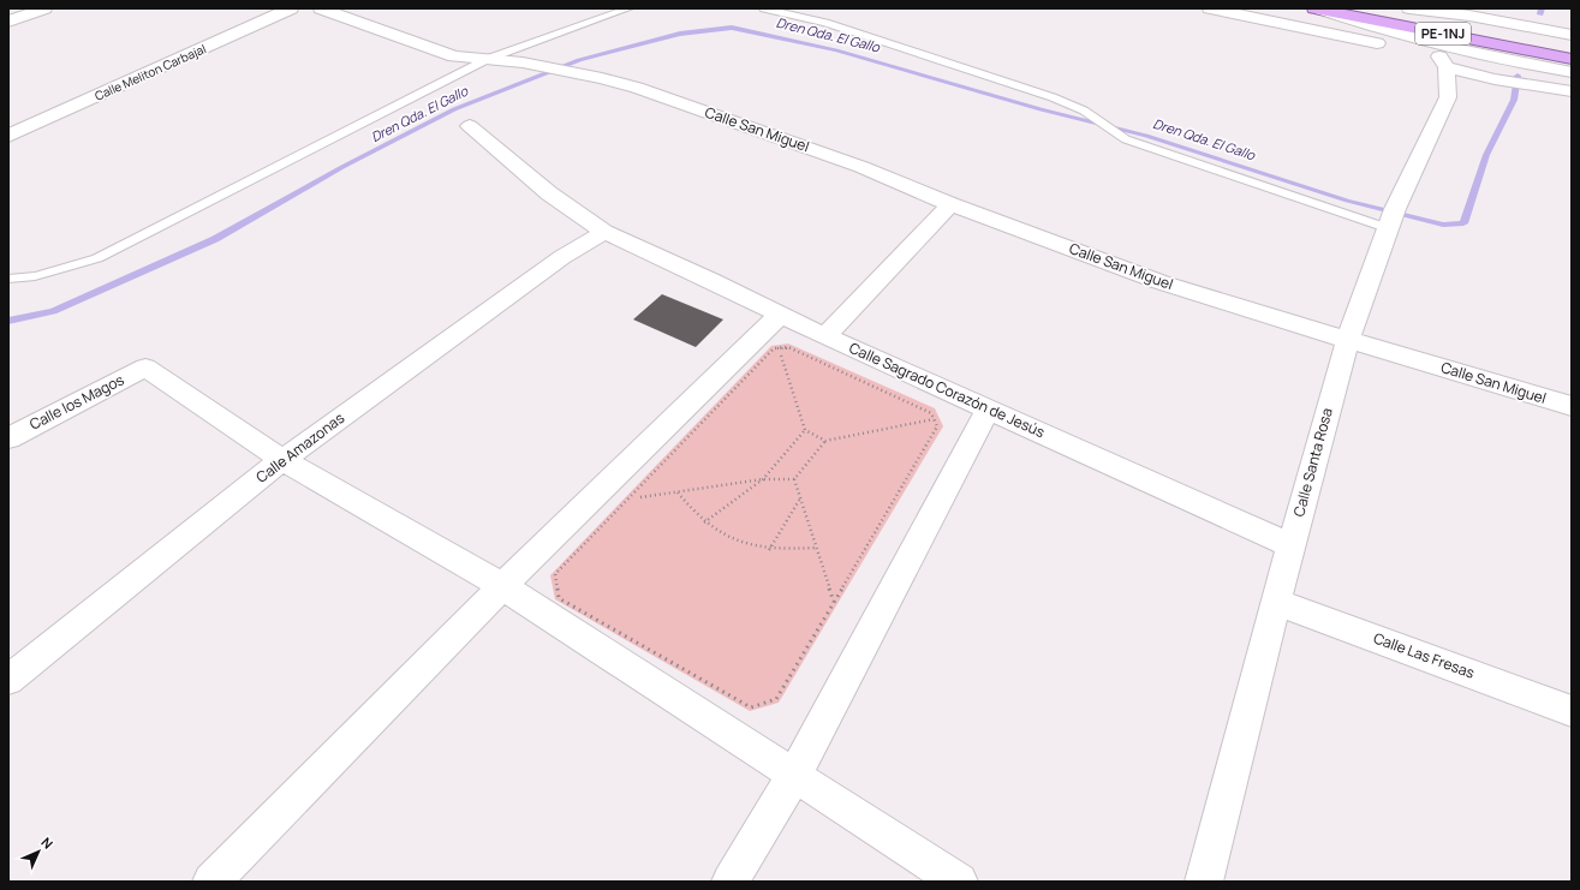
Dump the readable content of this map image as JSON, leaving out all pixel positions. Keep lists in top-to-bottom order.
{
  "streets": {
    "highway": ["PE-1NJ"],
    "street": [
      "Calle Meliton Carbajal",
      "Calle San Miguel",
      "Calle Sagrado Corazón de Jesús",
      "Calle los Magos",
      "Calle Amazonas",
      "Calle Santa Rosa",
      "Calle Las Fresas"
    ]
  },
  "crossings": [
    ["Calle San Miguel", "Calle Santa Rosa"],
    ["Calle Sagrado Corazón de Jesús", "Calle Amazonas"],
    ["Calle Sagrado Corazón de Jesús", "Calle Santa Rosa"],
    ["Calle los Magos", "Calle Amazonas"],
    ["Calle Santa Rosa", "Calle Las Fresas"]
  ],
  "water": ["Dren Qda. El Gallo"],
  "north": "top right"
}
